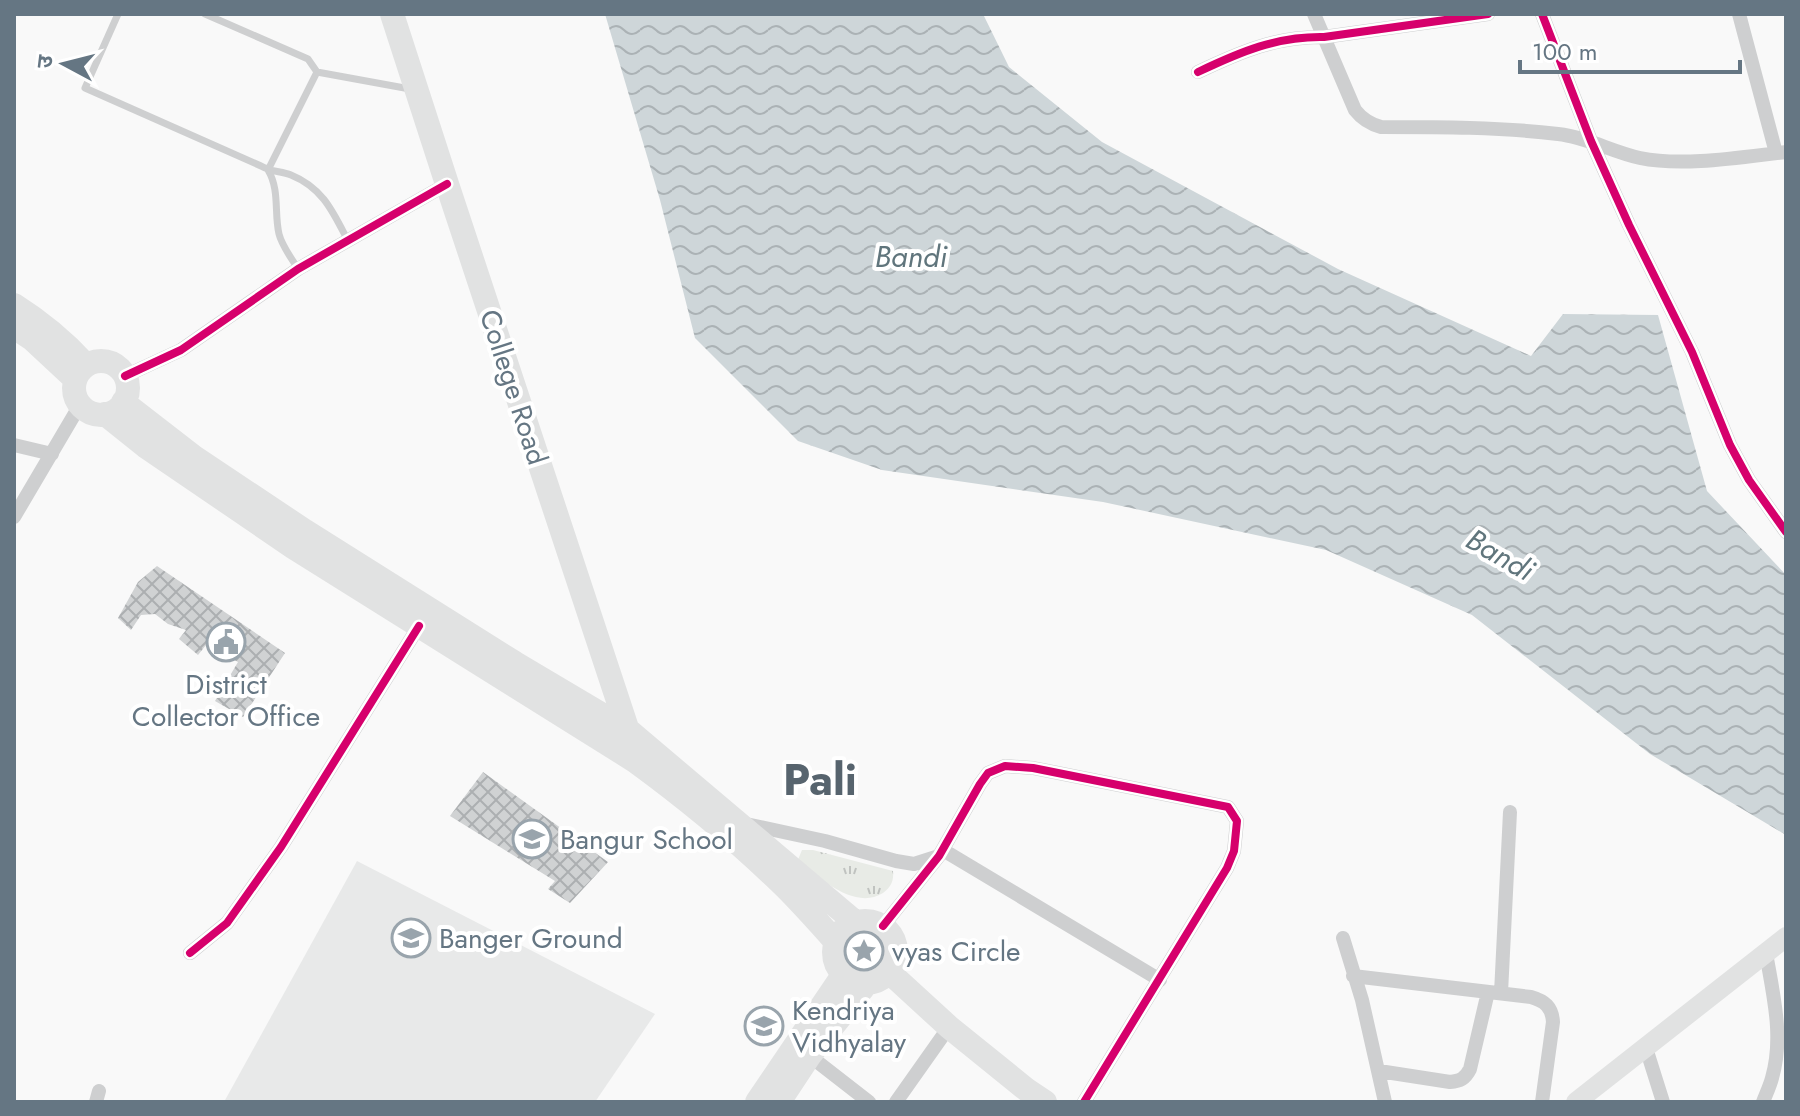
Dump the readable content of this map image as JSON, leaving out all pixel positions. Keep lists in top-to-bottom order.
{
  "streets": {
    "main road": ["College Road"]
  },
  "districts": ["Pali"],
  "water": ["Bandi"],
  "places": {
    "public building": ["District Collector Office"],
    "school or university": ["Bangur School", "Banger Ground", "Kendriya Vidhyalay"],
    "place": ["vyas Circle"]
  },
  "scale_bar": "100 m",
  "north": "left"
}
